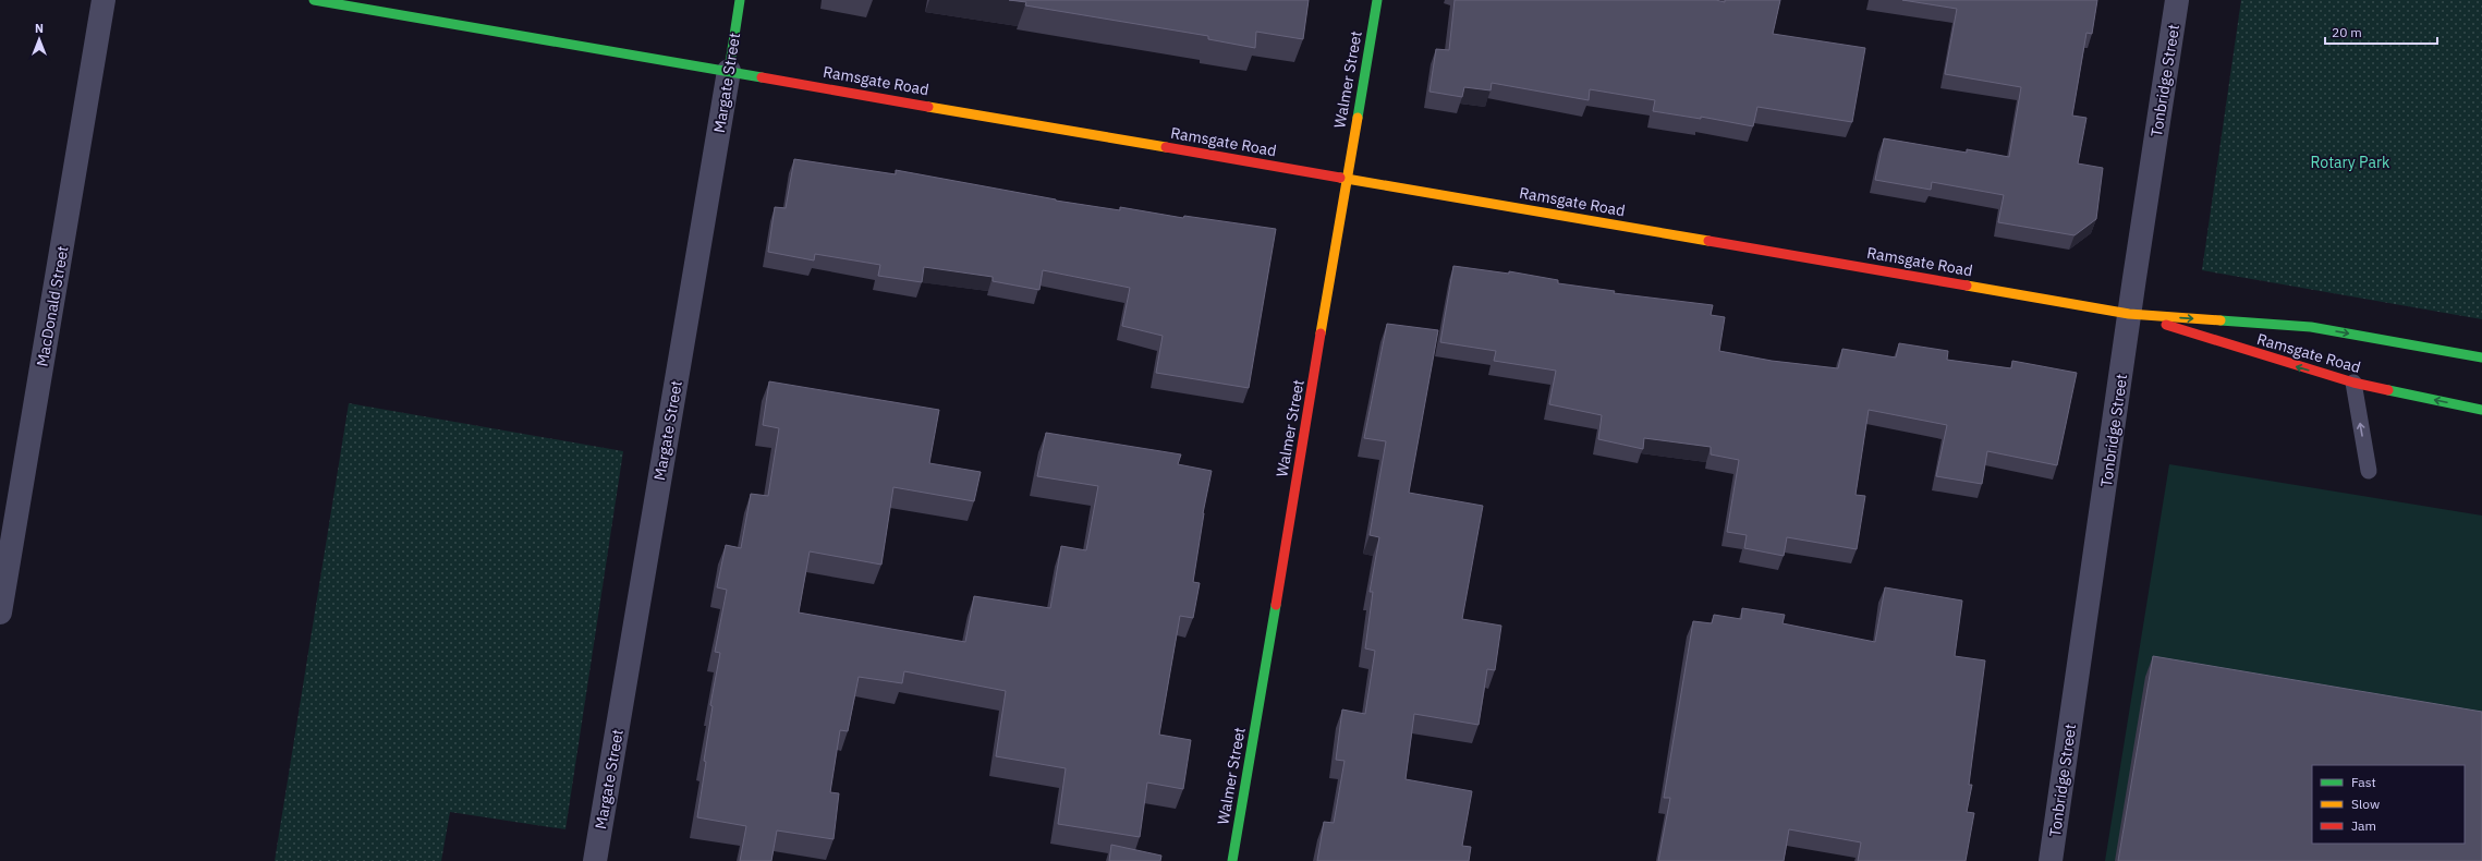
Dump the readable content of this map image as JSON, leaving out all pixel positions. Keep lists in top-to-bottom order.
{
  "streets": {
    "main road": ["Walmer Street", "Ramsgate Road", "Margate Street"],
    "street": ["Tonbridge Street", "MacDonald Street"]
  },
  "crossings": [
    ["Walmer Street", "Ramsgate Road"],
    ["Ramsgate Road", "Tonbridge Street"],
    ["Ramsgate Road", "Margate Street"]
  ],
  "parks": ["Rotary Park"],
  "legend": ["Fast", "Slow", "Jam"],
  "scale_bar": "20 m",
  "north": "top"
}
